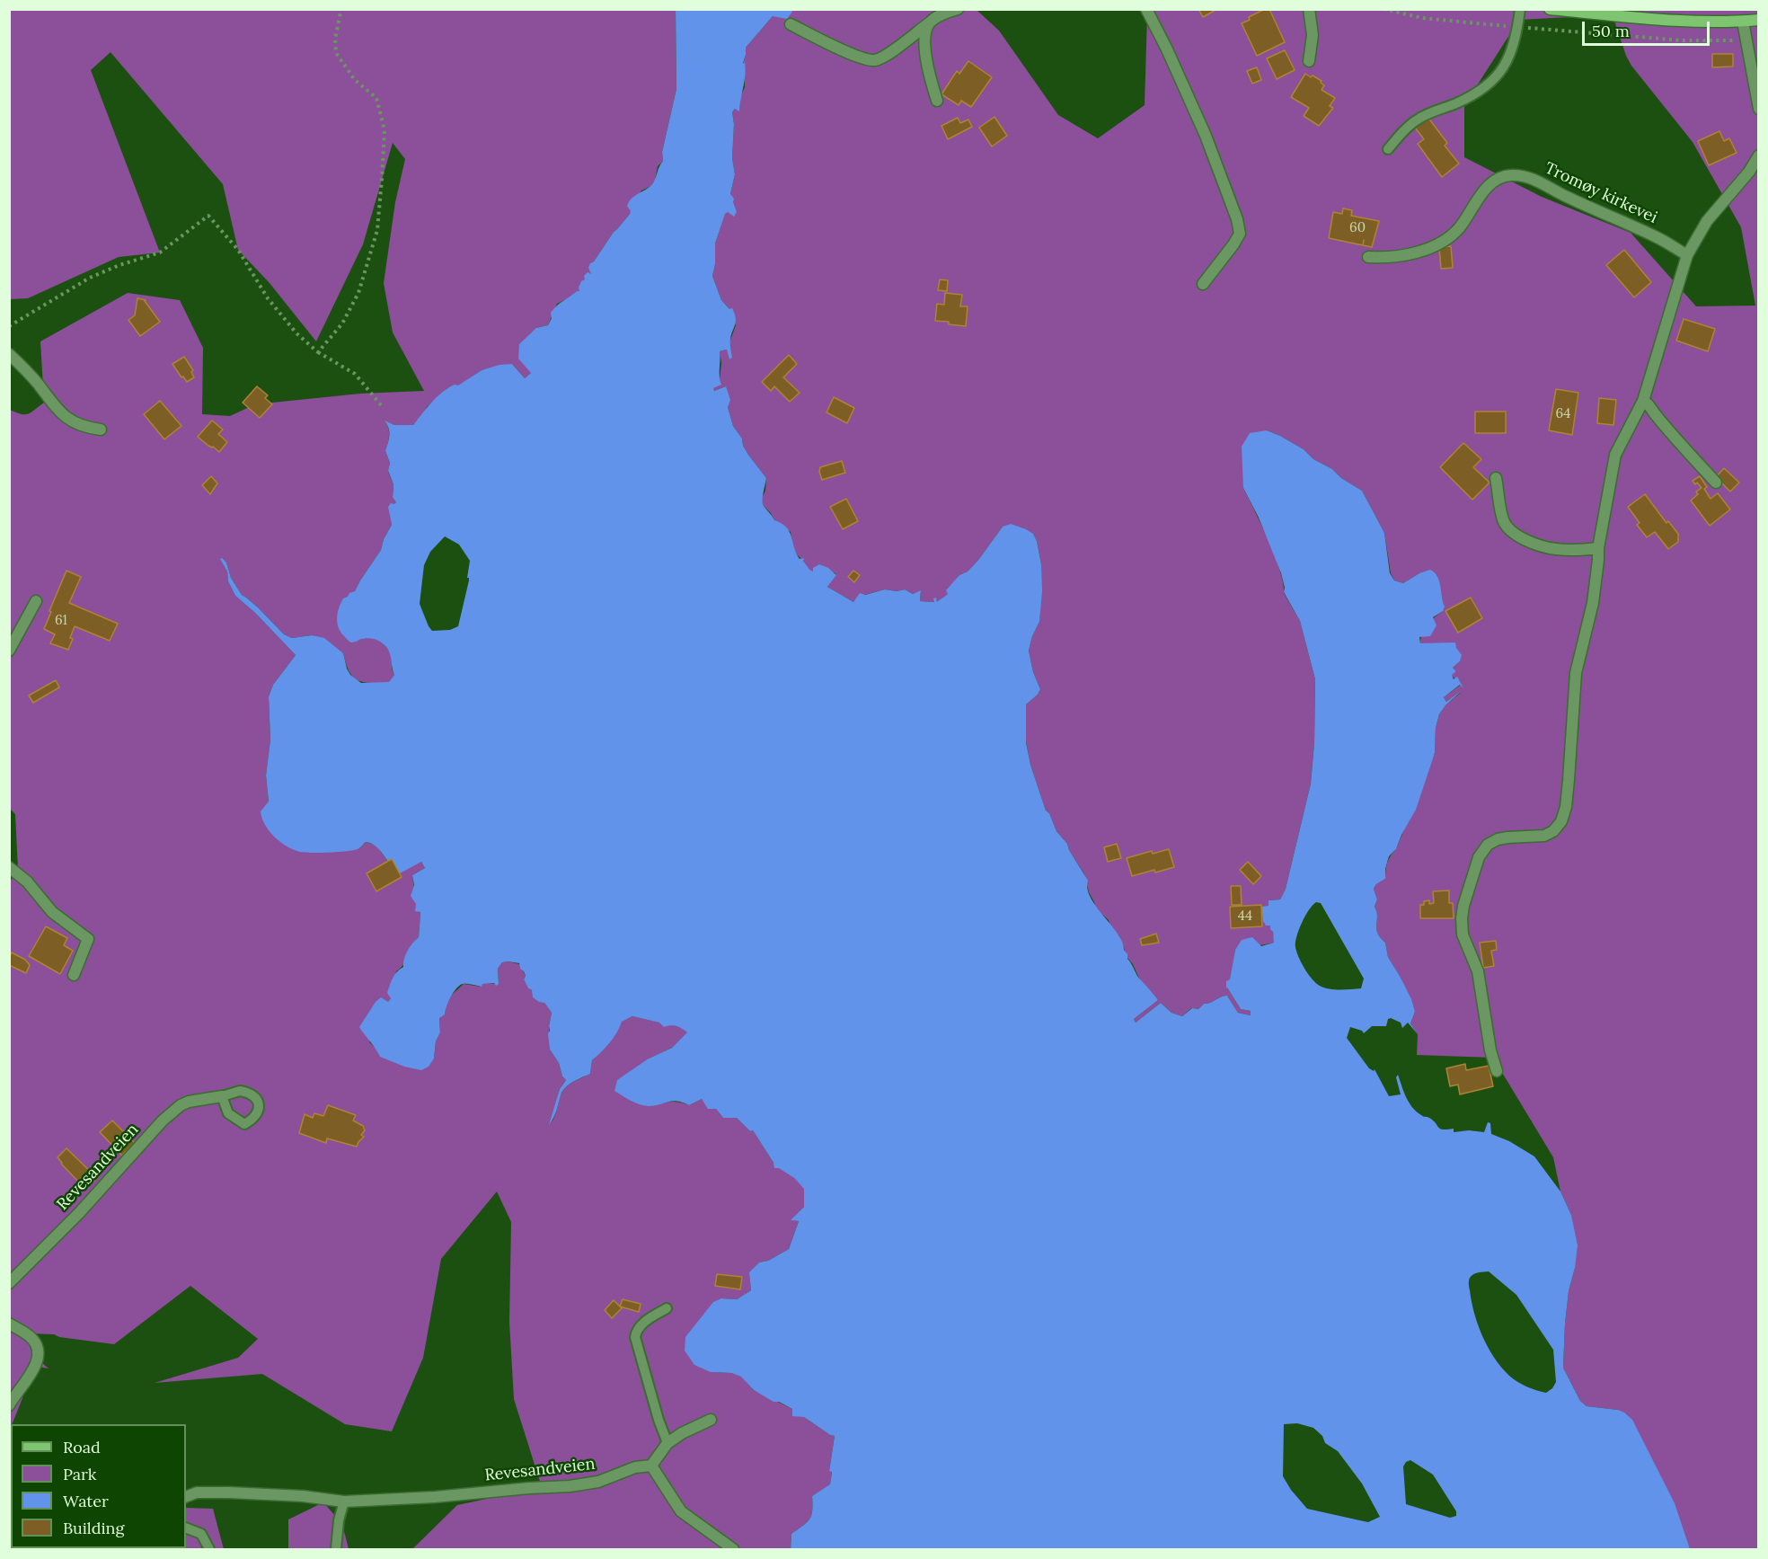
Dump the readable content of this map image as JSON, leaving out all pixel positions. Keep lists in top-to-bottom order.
{
  "streets": {
    "street": ["Tromøy kirkevei", "Revesandveien"]
  },
  "house_numbers": [
    "60",
    "64",
    "61",
    "44"
  ],
  "legend": [
    "Road",
    "Park",
    "Water",
    "Building"
  ],
  "scale_bar": "50 m"
}
